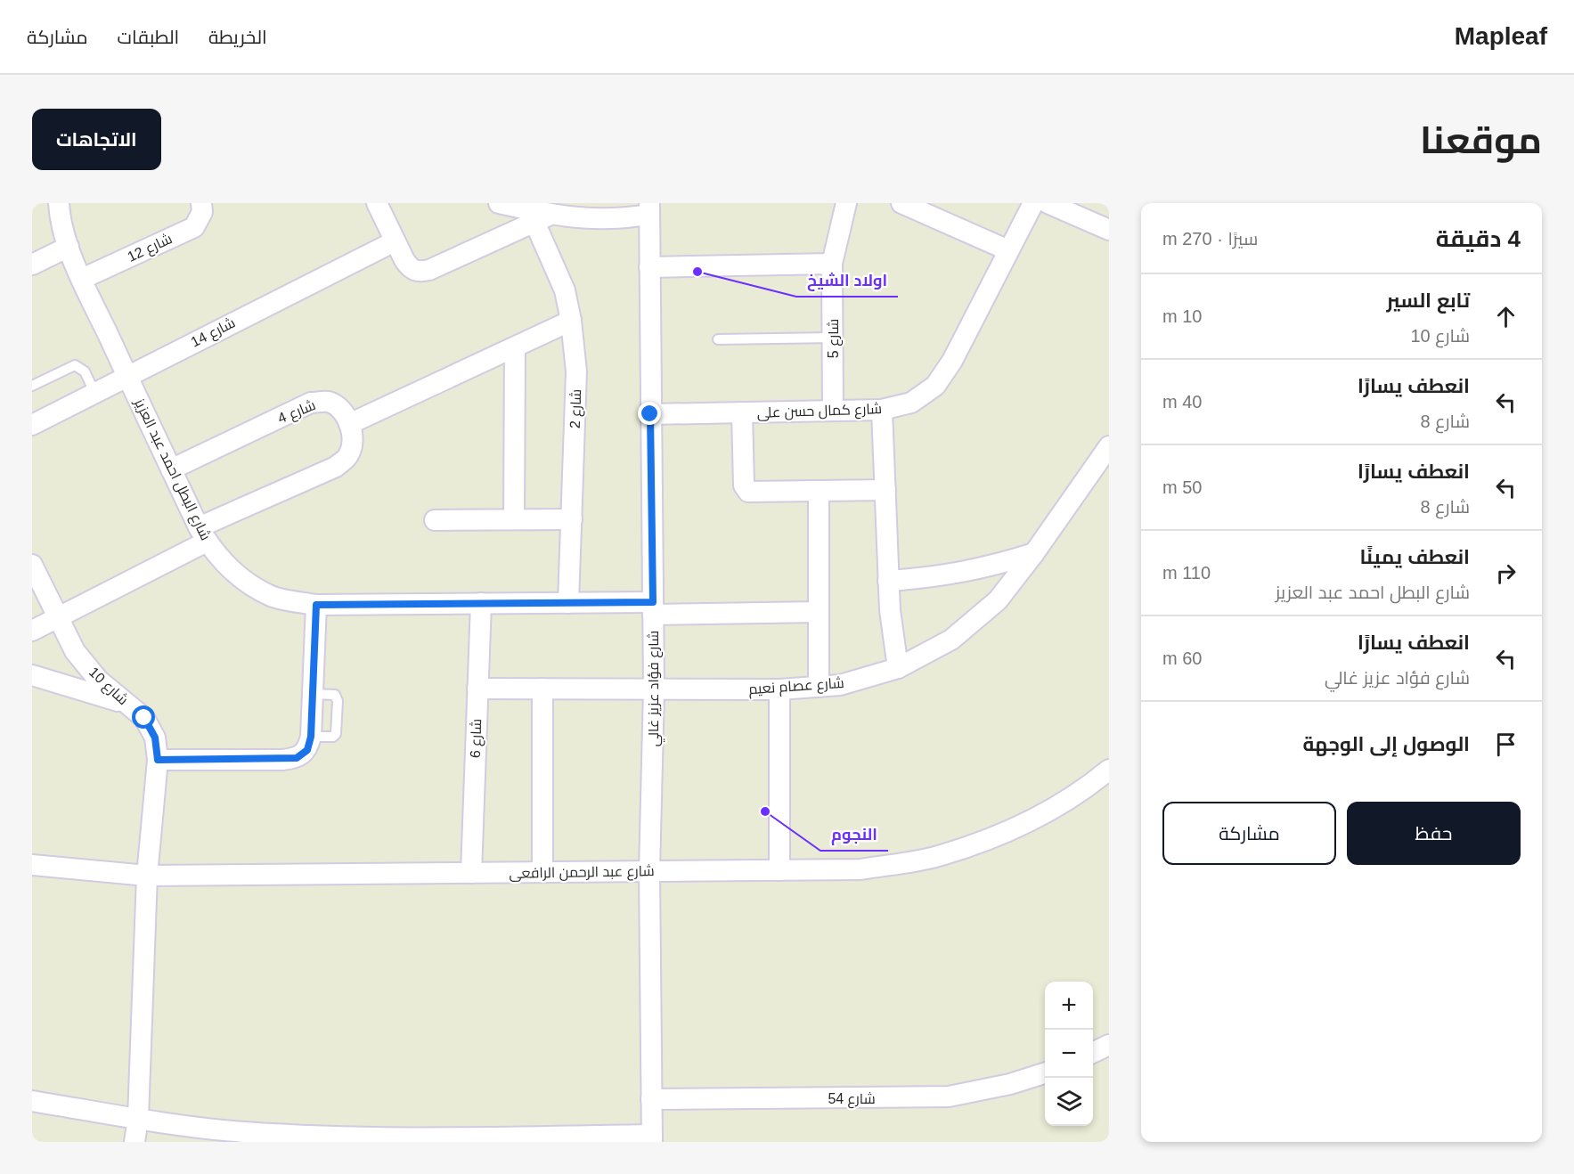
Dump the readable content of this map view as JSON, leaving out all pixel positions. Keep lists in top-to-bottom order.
{
  "streets": {
    "street": [
      "شارع 12",
      "شارع 14",
      "شارع 5",
      "شارع 2",
      "شارع كمال حسن على",
      "شارع 4",
      "شارع البطل احمد عبد العزيز",
      "شارع 10",
      "شارع عصام نعيم",
      "شارع فؤاد عزيز غالي",
      "شارع 6",
      "شارع عبد الرحمن الرافعى",
      "شارع 54"
    ]
  },
  "crossings": [
    ["شارع 12", "شارع البطل احمد عبد العزيز"],
    ["شارع 14", "شارع البطل احمد عبد العزيز"],
    ["شارع 5", "شارع كمال حسن على"],
    ["شارع 2", "شارع البطل احمد عبد العزيز"],
    ["شارع كمال حسن على", "شارع فؤاد عزيز غالي"],
    ["شارع 4", "شارع البطل احمد عبد العزيز"],
    ["شارع البطل احمد عبد العزيز", "شارع فؤاد عزيز غالي"],
    ["شارع البطل احمد عبد العزيز", "شارع 6"],
    ["شارع 10", "شارع عبد الرحمن الرافعى"],
    ["شارع عصام نعيم", "شارع فؤاد عزيز غالي"],
    ["شارع عصام نعيم", "شارع 6"],
    ["شارع فؤاد عزيز غالي", "شارع عبد الرحمن الرافعى"],
    ["شارع فؤاد عزيز غالي", "شارع 54"],
    ["شارع 6", "شارع عبد الرحمن الرافعى"]
  ],
  "places": ["اولاد الشيخ", "النجوم"],
  "page": {
    "header": "Mapleaf",
    "nav": ["الخريطة", "الطبقات", "مشاركة"],
    "title": "موقعنا",
    "buttons": [
      "الاتجاهات",
      ["حفظ", "مشاركة"]
    ],
    "heading": ["4 دقيقة", "سيرًا · 270 m"],
    "list": [
      ["تابع السير", "شارع 10", "10 m"],
      ["انعطف يسارًا", "شارع 8", "40 m"],
      ["انعطف يسارًا", "شارع 8", "50 m"],
      ["انعطف يمينًا", "شارع البطل احمد عبد العزيز", "110 m"],
      ["انعطف يسارًا", "شارع فؤاد عزيز غالي", "60 m"],
      "الوصول إلى الوجهة"
    ],
    "map_buttons": ["+", "−"]
  }
}
